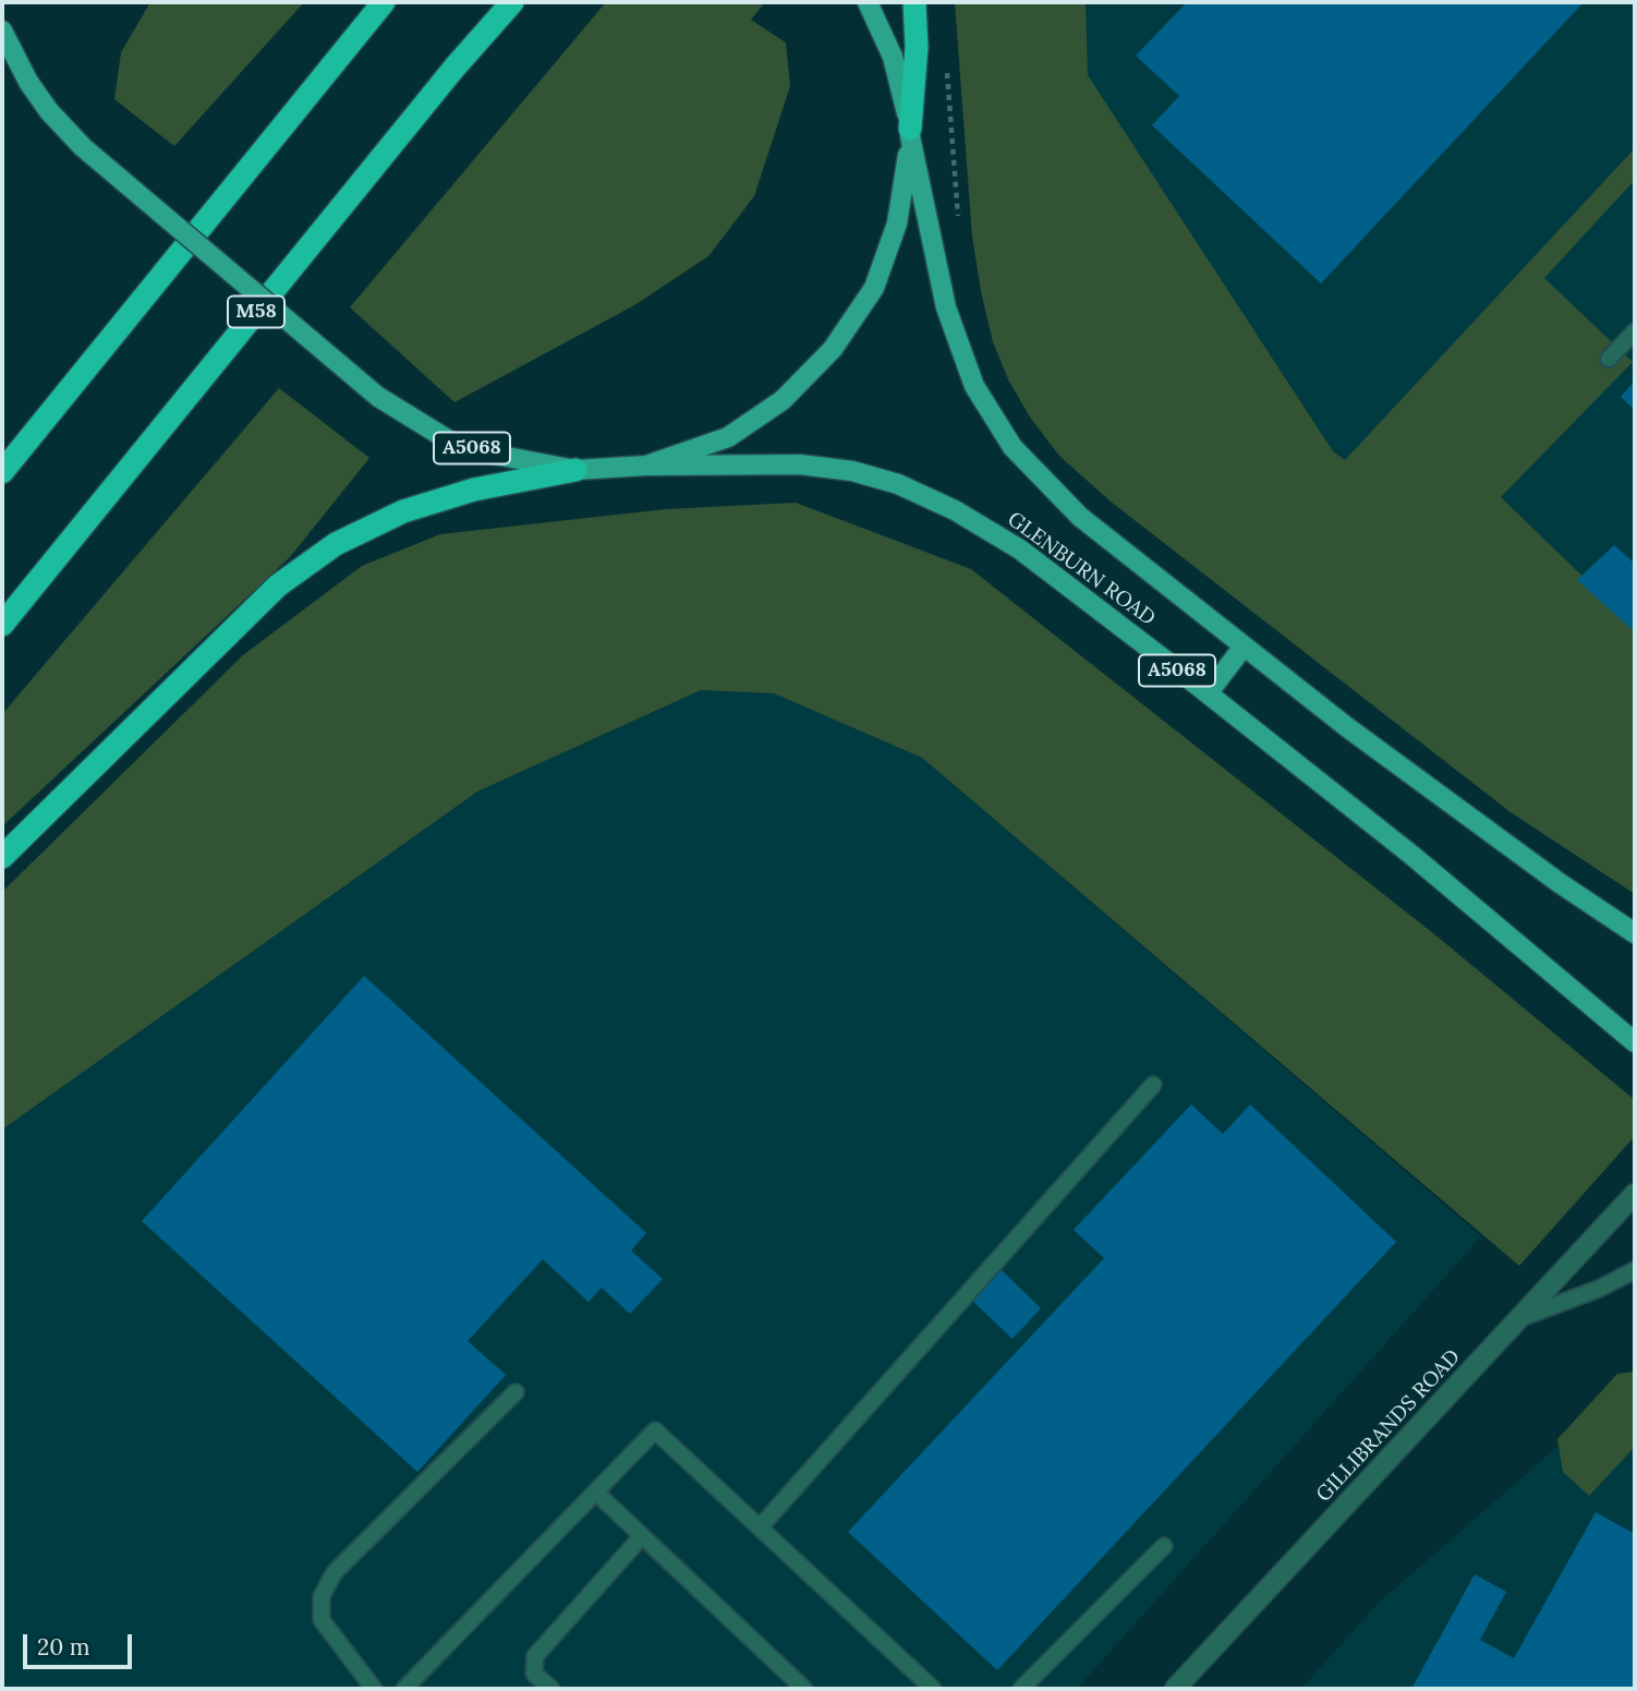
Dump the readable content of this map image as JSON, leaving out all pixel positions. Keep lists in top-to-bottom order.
{
  "streets": {
    "highway": ["M58"],
    "main road": ["A5068", "GLENBURN ROAD"],
    "street": ["GILLIBRANDS ROAD"]
  },
  "crossings": [
    ["A5068", "GLENBURN ROAD"]
  ],
  "scale_bar": "20 m"
}
